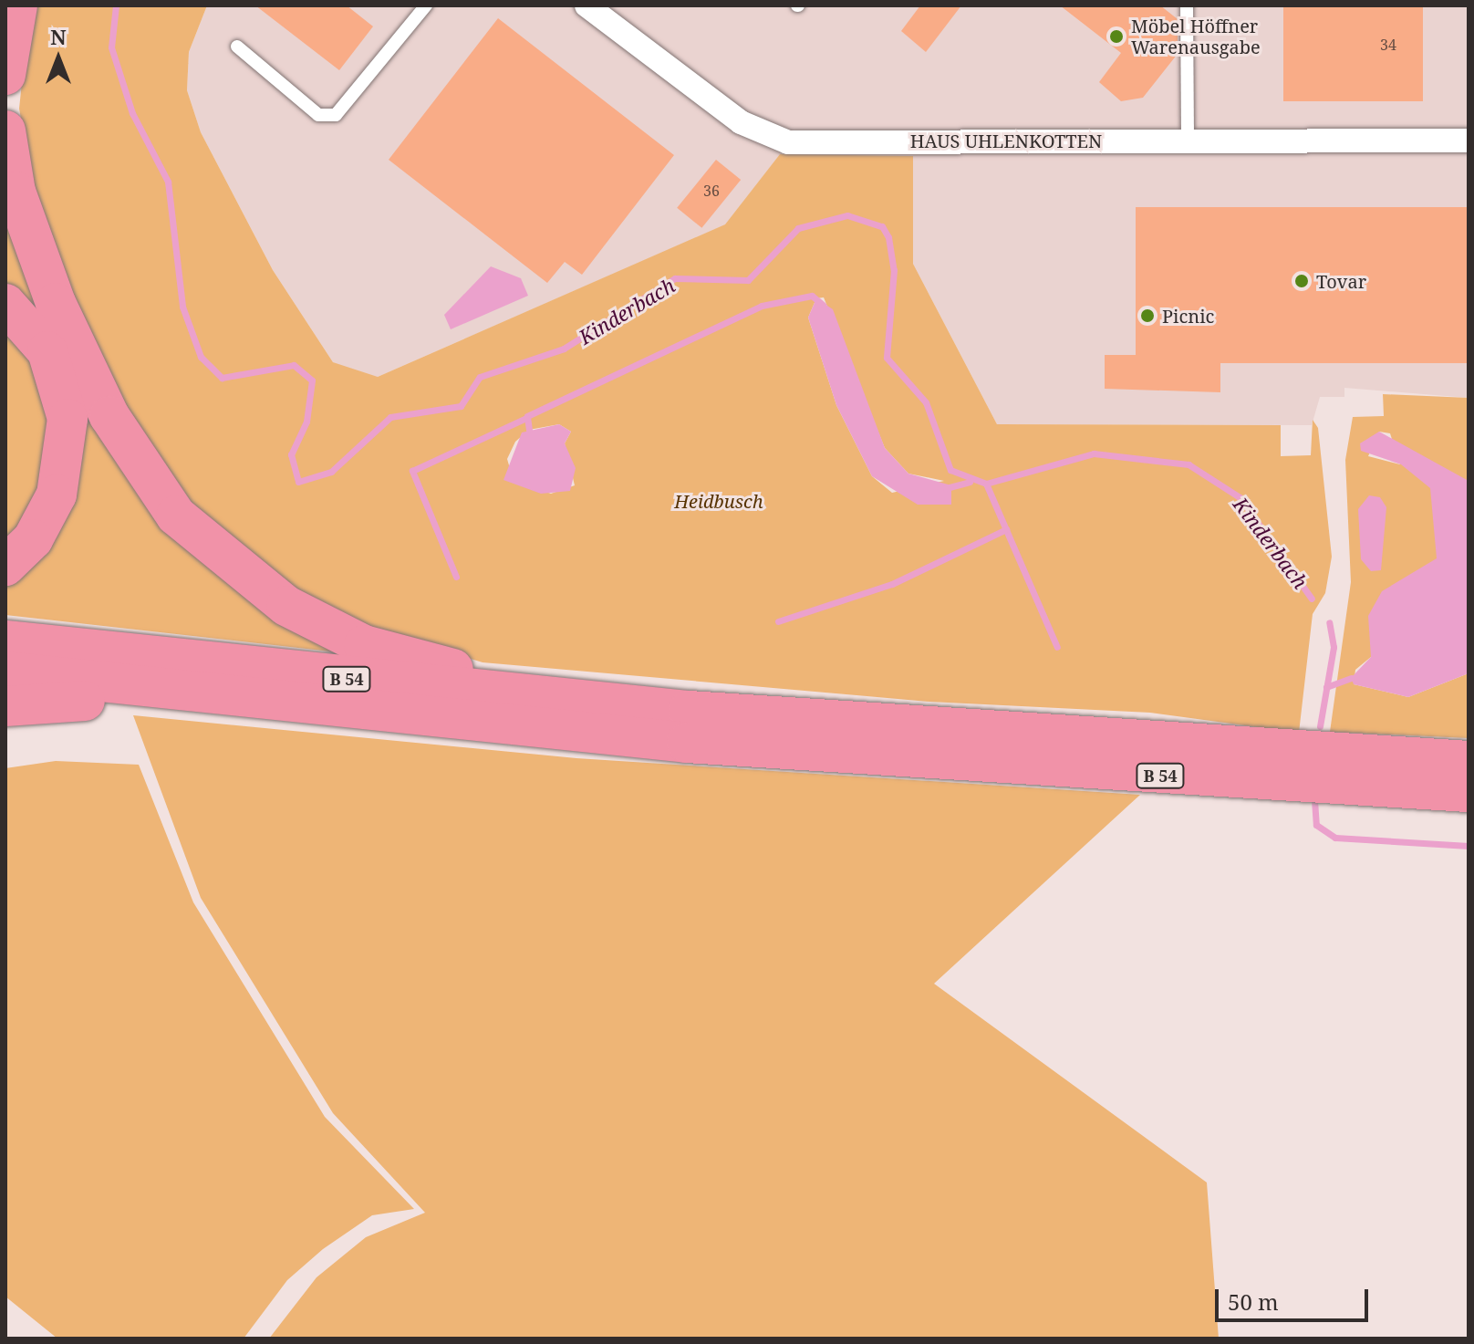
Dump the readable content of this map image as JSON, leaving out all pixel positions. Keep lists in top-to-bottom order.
{
  "streets": {
    "highway": ["B 54"],
    "street": ["HAUS UHLENKOTTEN"]
  },
  "water": ["Kinderbach"],
  "parks": ["Heidbusch"],
  "places": ["Möbel Höffner Warenausgabe", "Tovar", "Picnic"],
  "house_numbers": ["34", "36"],
  "scale_bar": "50 m",
  "north": "top"
}
